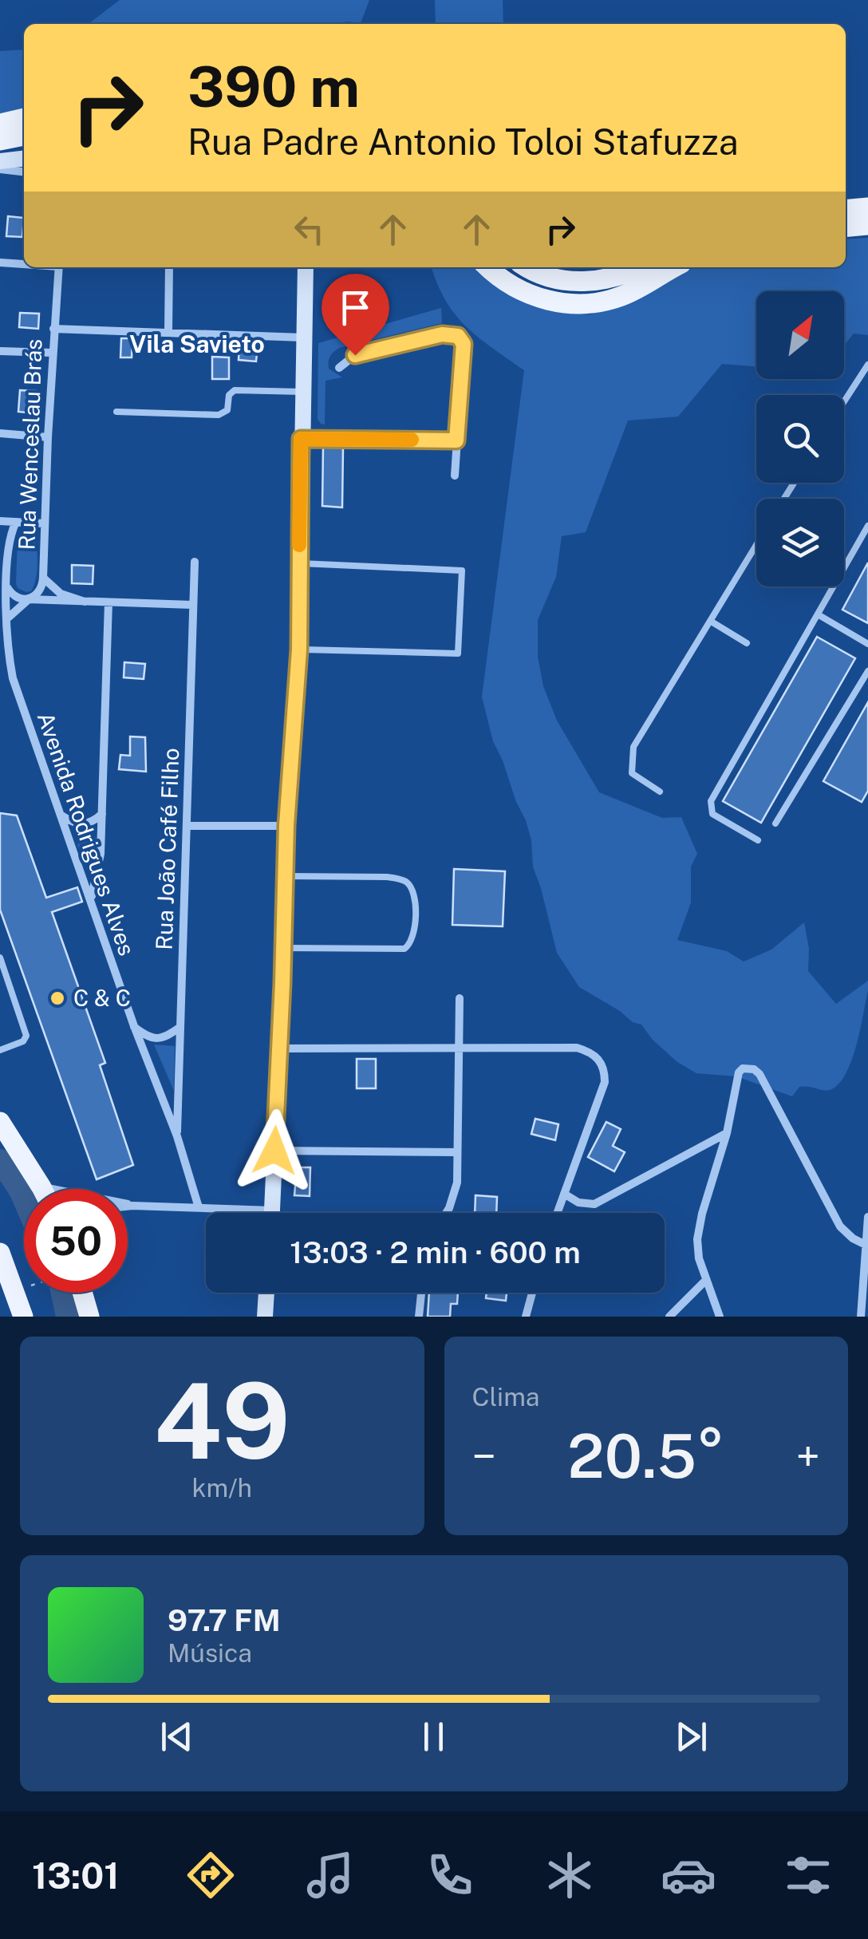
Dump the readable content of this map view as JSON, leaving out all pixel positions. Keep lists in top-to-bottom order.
{
  "streets": {
    "street": ["Rua Wenceslau Brás", "Avenida Rodrigues Alves", "Rua João Café Filho"]
  },
  "crossings": [
    ["Avenida Rodrigues Alves", "Rua João Café Filho"]
  ],
  "districts": ["Vila Savieto"],
  "places": ["C & C"],
  "north": "top right",
  "page": {
    "turn": ["390 m", "Rua Padre Antonio Toloi Stafuzza"],
    "limit": "50",
    "trip": "13:03 · 2 min · 600 m",
    "tile": [
      ["49", "km/h"],
      "Clima"
    ],
    "heat": ["−", "20.5°", "+"],
    "song": ["97.7 FM", "Música"],
    "tabs": "13:01"
  }
}
